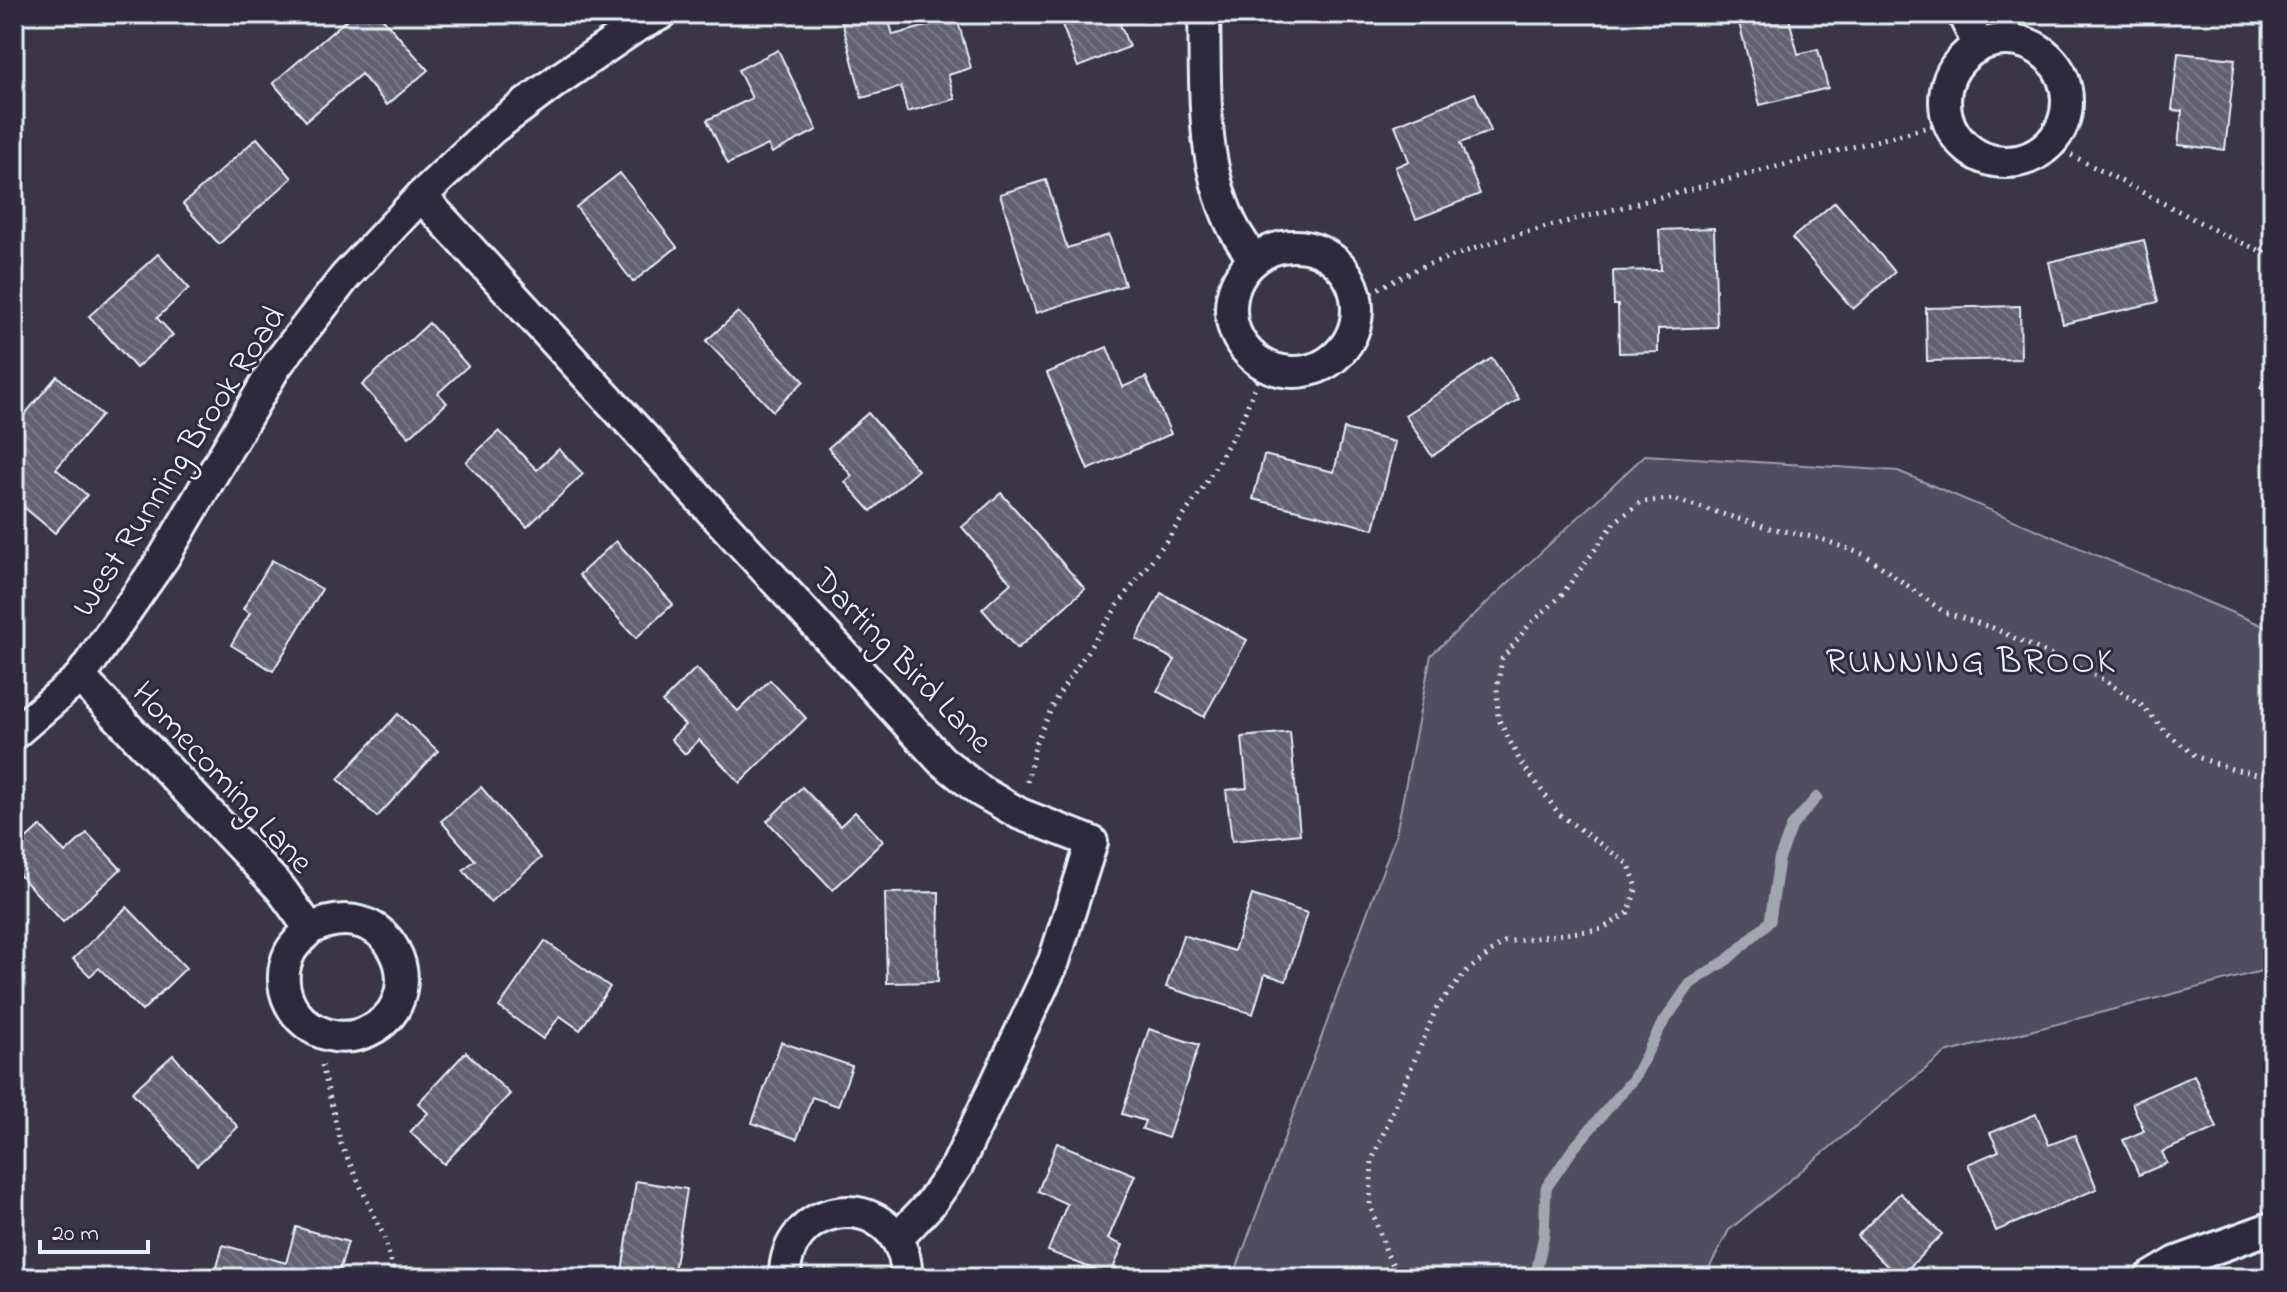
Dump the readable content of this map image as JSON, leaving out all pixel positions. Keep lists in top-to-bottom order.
{
  "streets": {
    "street": ["West Running Brook Road", "Darting Bird Lane", "Homecoming Lane"]
  },
  "crossings": [
    ["West Running Brook Road", "Darting Bird Lane"],
    ["West Running Brook Road", "Homecoming Lane"]
  ],
  "districts": ["RUNNING BROOK"],
  "scale_bar": "20 m"
}
